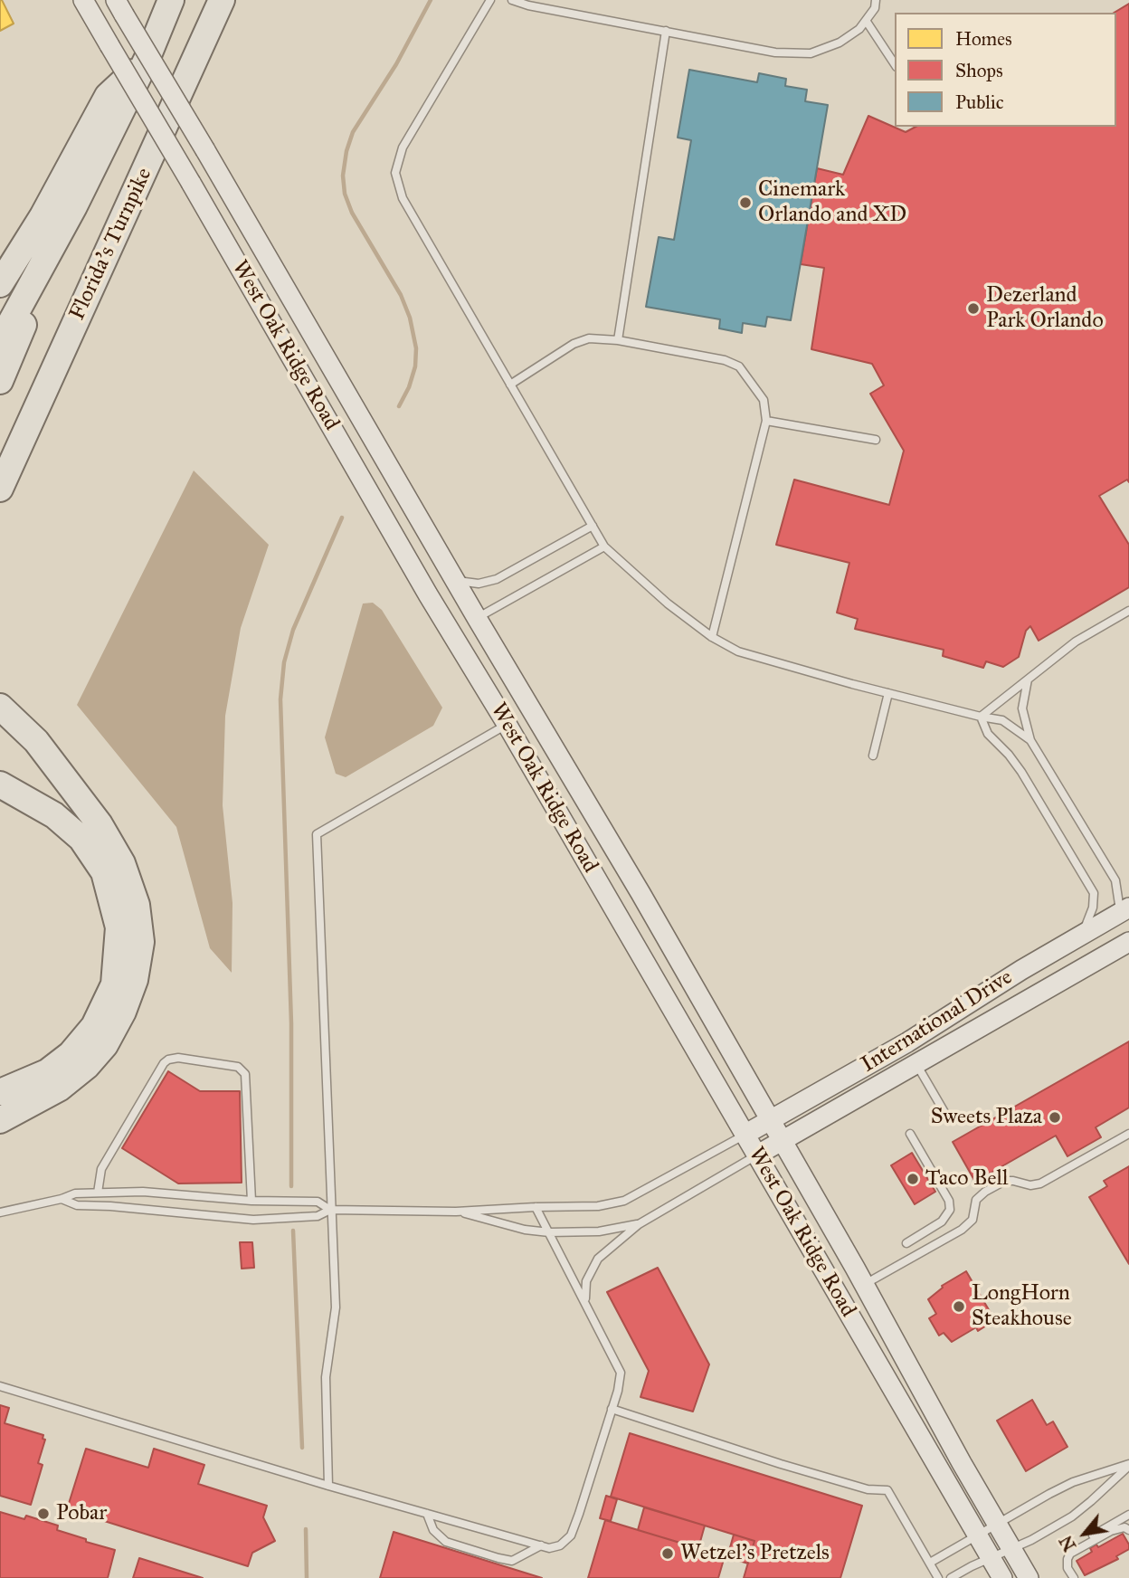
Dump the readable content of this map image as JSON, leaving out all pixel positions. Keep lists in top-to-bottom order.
{
  "streets": {
    "highway": ["Florida's Turnpike"],
    "street": ["West Oak Ridge Road", "International Drive"]
  },
  "crossings": [
    ["West Oak Ridge Road", "International Drive"]
  ],
  "places": [
    "Cinemark Orlando and XD",
    "Dezerland Park Orlando",
    "Sweets Plaza",
    "Taco Bell",
    "LongHorn Steakhouse",
    "Pobar",
    "Wetzel's Pretzels"
  ],
  "legend": ["Homes", "Shops", "Public"],
  "north": "bottom left"
}
